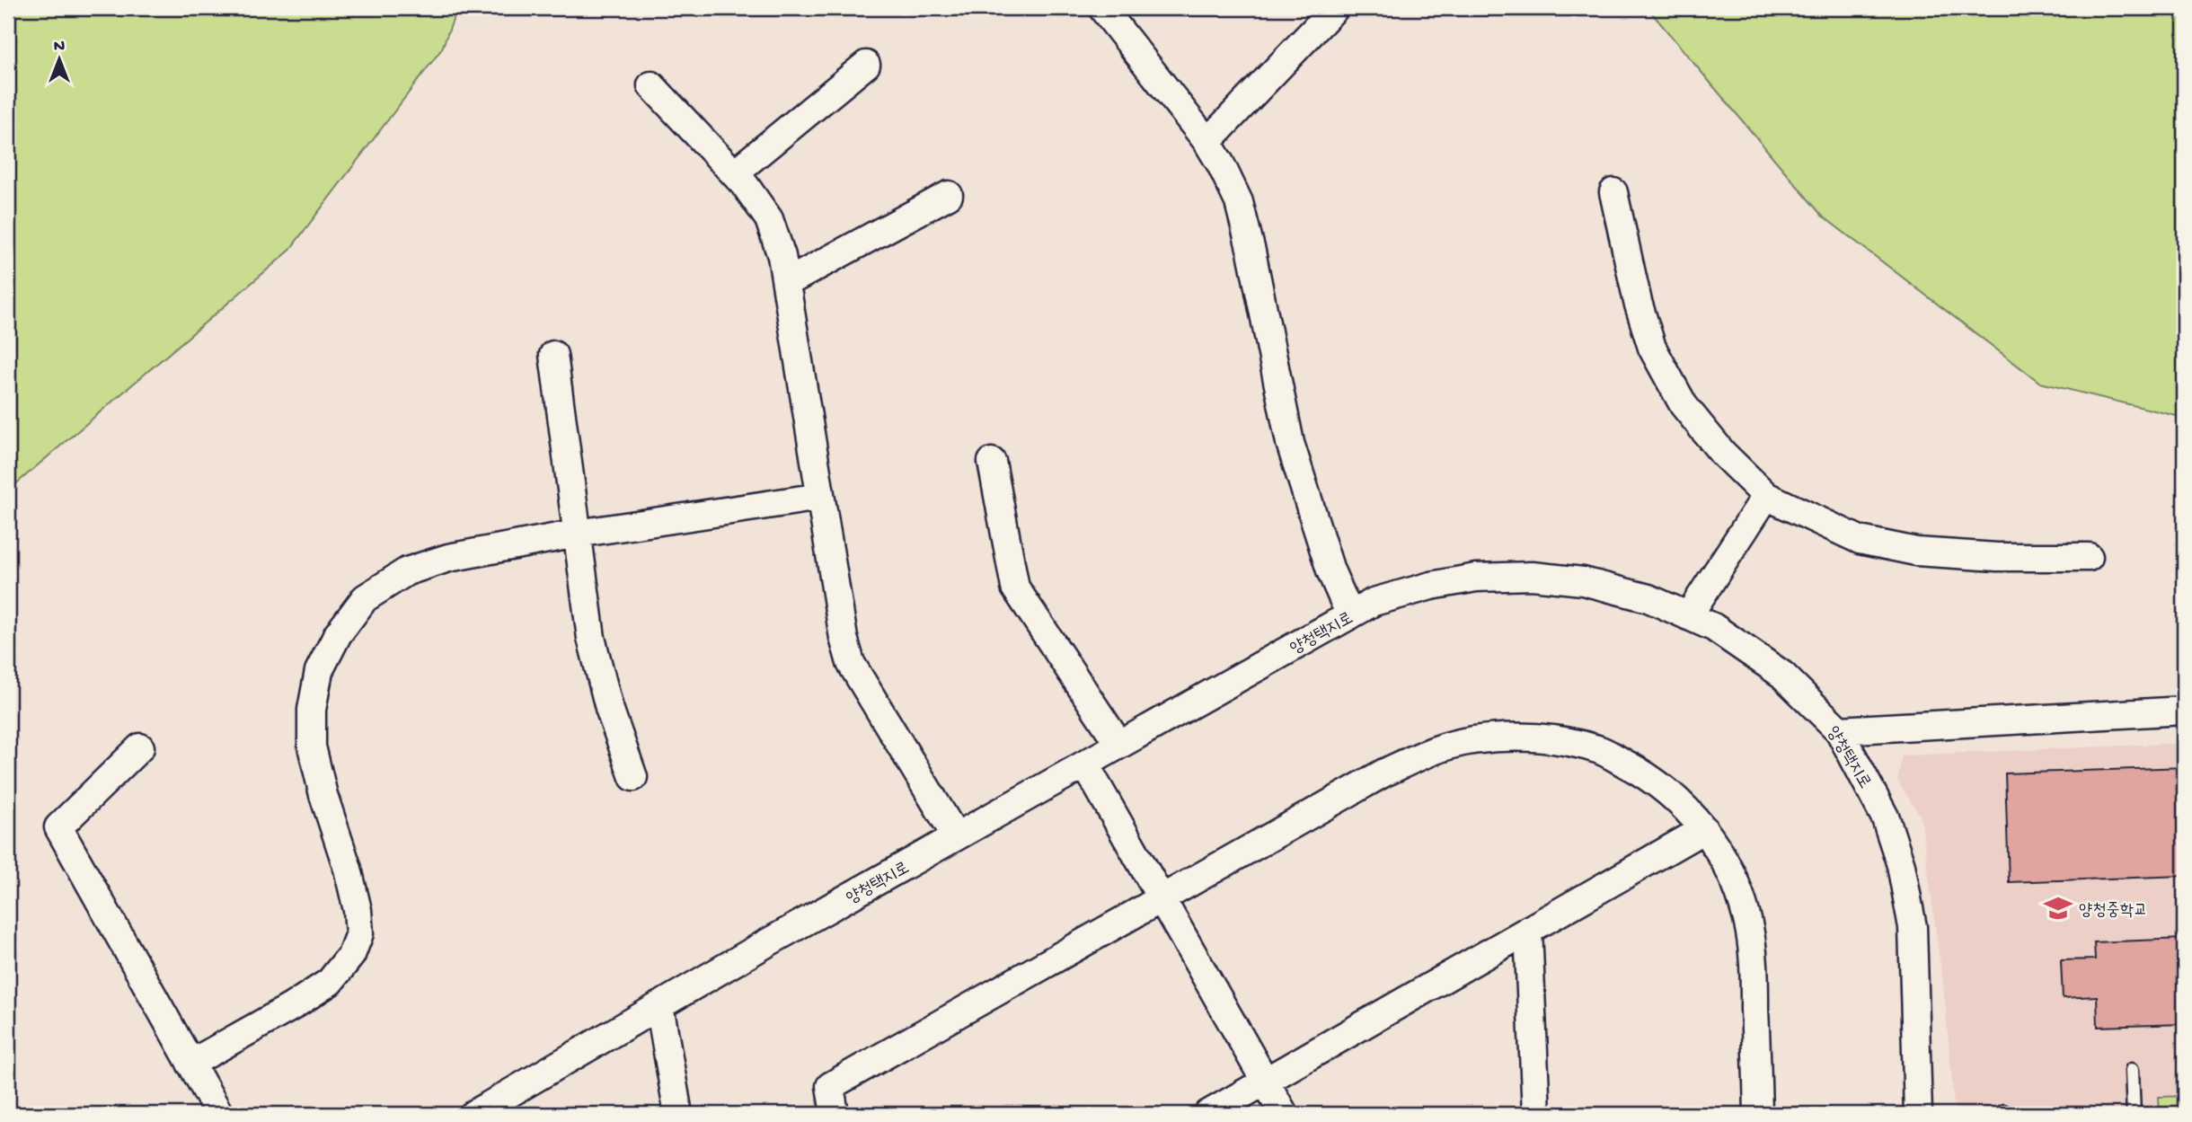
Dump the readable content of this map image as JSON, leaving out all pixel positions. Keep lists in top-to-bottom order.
{
  "streets": {
    "street": ["양청택지로"]
  },
  "places": {
    "school or university": ["양청중학교"]
  },
  "north": "top"
}
